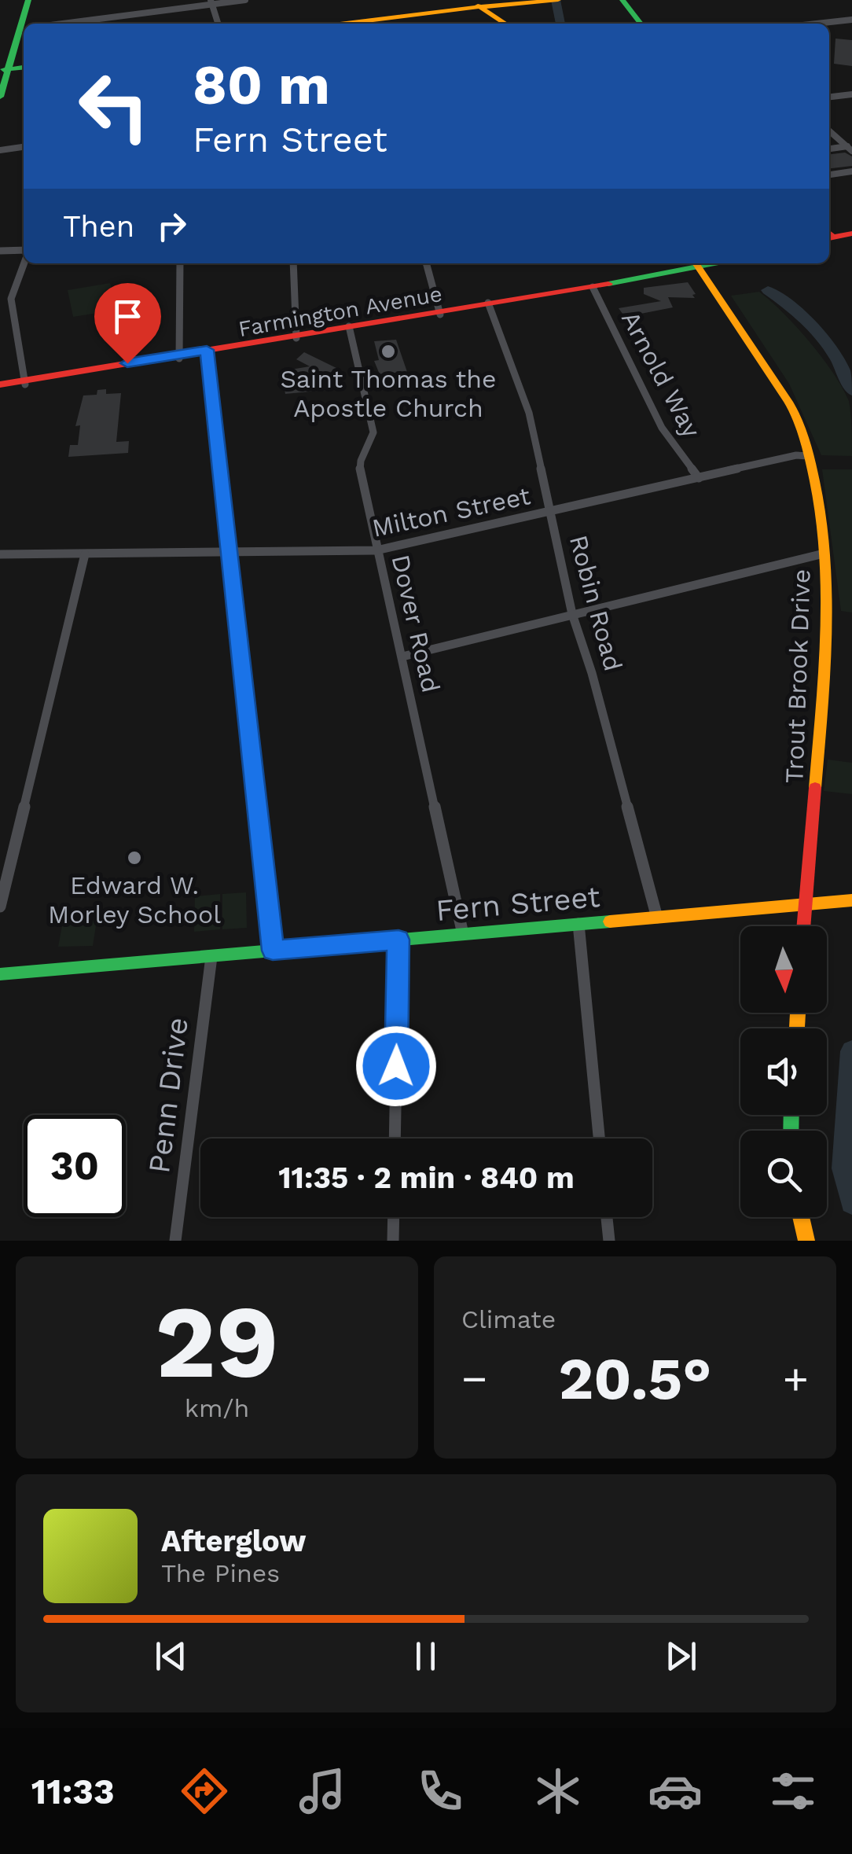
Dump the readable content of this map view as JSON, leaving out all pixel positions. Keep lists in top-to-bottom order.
{
  "streets": {
    "main road": ["Farmington Avenue", "Trout Brook Drive", "Fern Street"],
    "street": [
      "Arnold Way",
      "Milton Street",
      "Robin Road",
      "Dover Road",
      "Penn Drive"
    ]
  },
  "crossings": [
    ["Farmington Avenue", "Arnold Way"],
    ["Farmington Avenue", "Robin Road"],
    ["Farmington Avenue", "Dover Road"],
    ["Farmington Avenue", "Trout Brook Drive"],
    ["Arnold Way", "Milton Street"],
    ["Milton Street", "Robin Road"],
    ["Milton Street", "Dover Road"],
    ["Milton Street", "Trout Brook Drive"],
    ["Robin Road", "Fern Street"],
    ["Dover Road", "Fern Street"],
    ["Trout Brook Drive", "Fern Street"],
    ["Fern Street", "Penn Drive"]
  ],
  "places": ["Saint Thomas the Apostle Church", "Edward W. Morley School"],
  "north": "bottom",
  "page": {
    "turn": ["80 m", "Fern Street"],
    "then": "Then",
    "limit": "30",
    "trip": "11:35 · 2 min · 840 m",
    "tile": [
      ["29", "km/h"],
      "Climate"
    ],
    "heat": ["−", "20.5°", "+"],
    "song": ["Afterglow", "The Pines"],
    "tabs": "11:33"
  }
}
